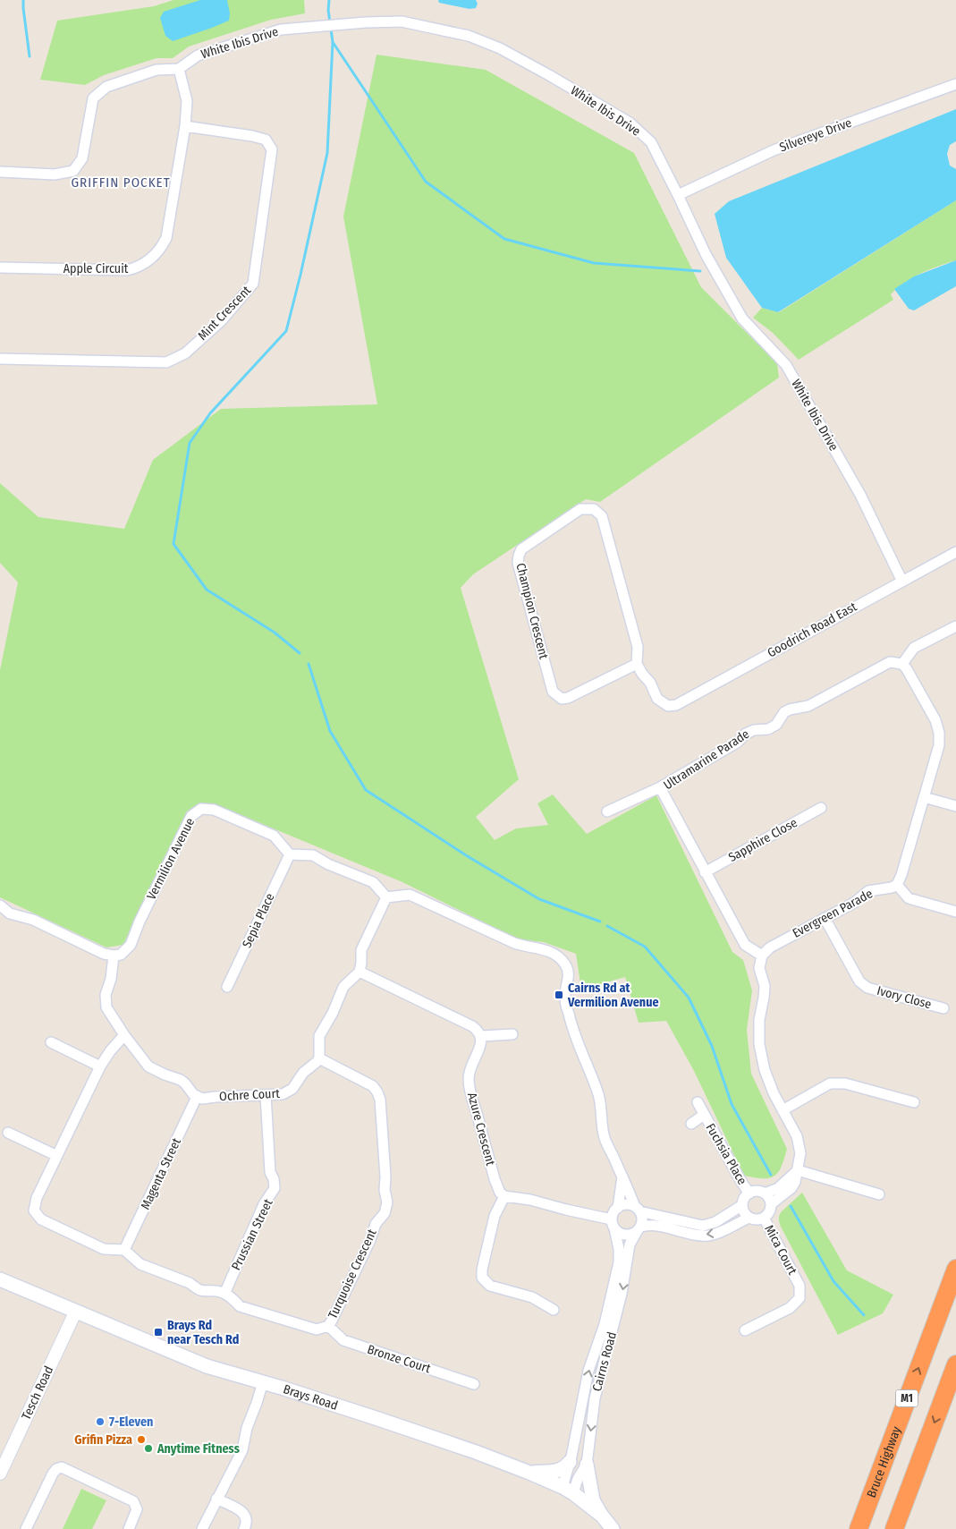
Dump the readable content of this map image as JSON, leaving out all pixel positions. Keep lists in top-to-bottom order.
{
  "streets": {
    "highway": ["M1", "Bruce Highway"],
    "main road": ["Brays Road"],
    "street": [
      "White Ibis Drive",
      "Silvereye Drive",
      "Apple Circuit",
      "Mint Crescent",
      "Champion Crescent",
      "Goodrich Road East",
      "Ultramarine Parade",
      "Sapphire Close",
      "Vermilion Avenue",
      "Evergreen Parade",
      "Sepia Place",
      "Ivory Close",
      "Ochre Court",
      "Azure Crescent",
      "Fuchsia Place",
      "Magenta Street",
      "Prussian Street",
      "Mica Court",
      "Turquoise Crescent",
      "Bronze Court",
      "Cairns Road",
      "Tesch Road"
    ]
  },
  "crossings": [
    ["White Ibis Drive", "Silvereye Drive"],
    ["White Ibis Drive", "Apple Circuit"],
    ["White Ibis Drive", "Goodrich Road East"],
    ["Apple Circuit", "Mint Crescent"],
    ["Champion Crescent", "Goodrich Road East"],
    ["Ultramarine Parade", "Sapphire Close"],
    ["Ultramarine Parade", "Evergreen Parade"],
    ["Vermilion Avenue", "Sepia Place"],
    ["Evergreen Parade", "Ivory Close"],
    ["Ochre Court", "Magenta Street"],
    ["Ochre Court", "Prussian Street"],
    ["Ochre Court", "Turquoise Crescent"],
    ["Fuchsia Place", "Mica Court"],
    ["Prussian Street", "Turquoise Crescent"],
    ["Turquoise Crescent", "Bronze Court"],
    ["Cairns Road", "Brays Road"],
    ["Tesch Road", "Brays Road"]
  ],
  "districts": ["GRIFFIN POCKET"],
  "places": {
    "transit": ["Cairns Rd at Vermilion Avenue", "Brays Rd near Tesch Rd"],
    "other": ["7-Eleven", "Grifin Pizza", "Anytime Fitness"]
  }
}
